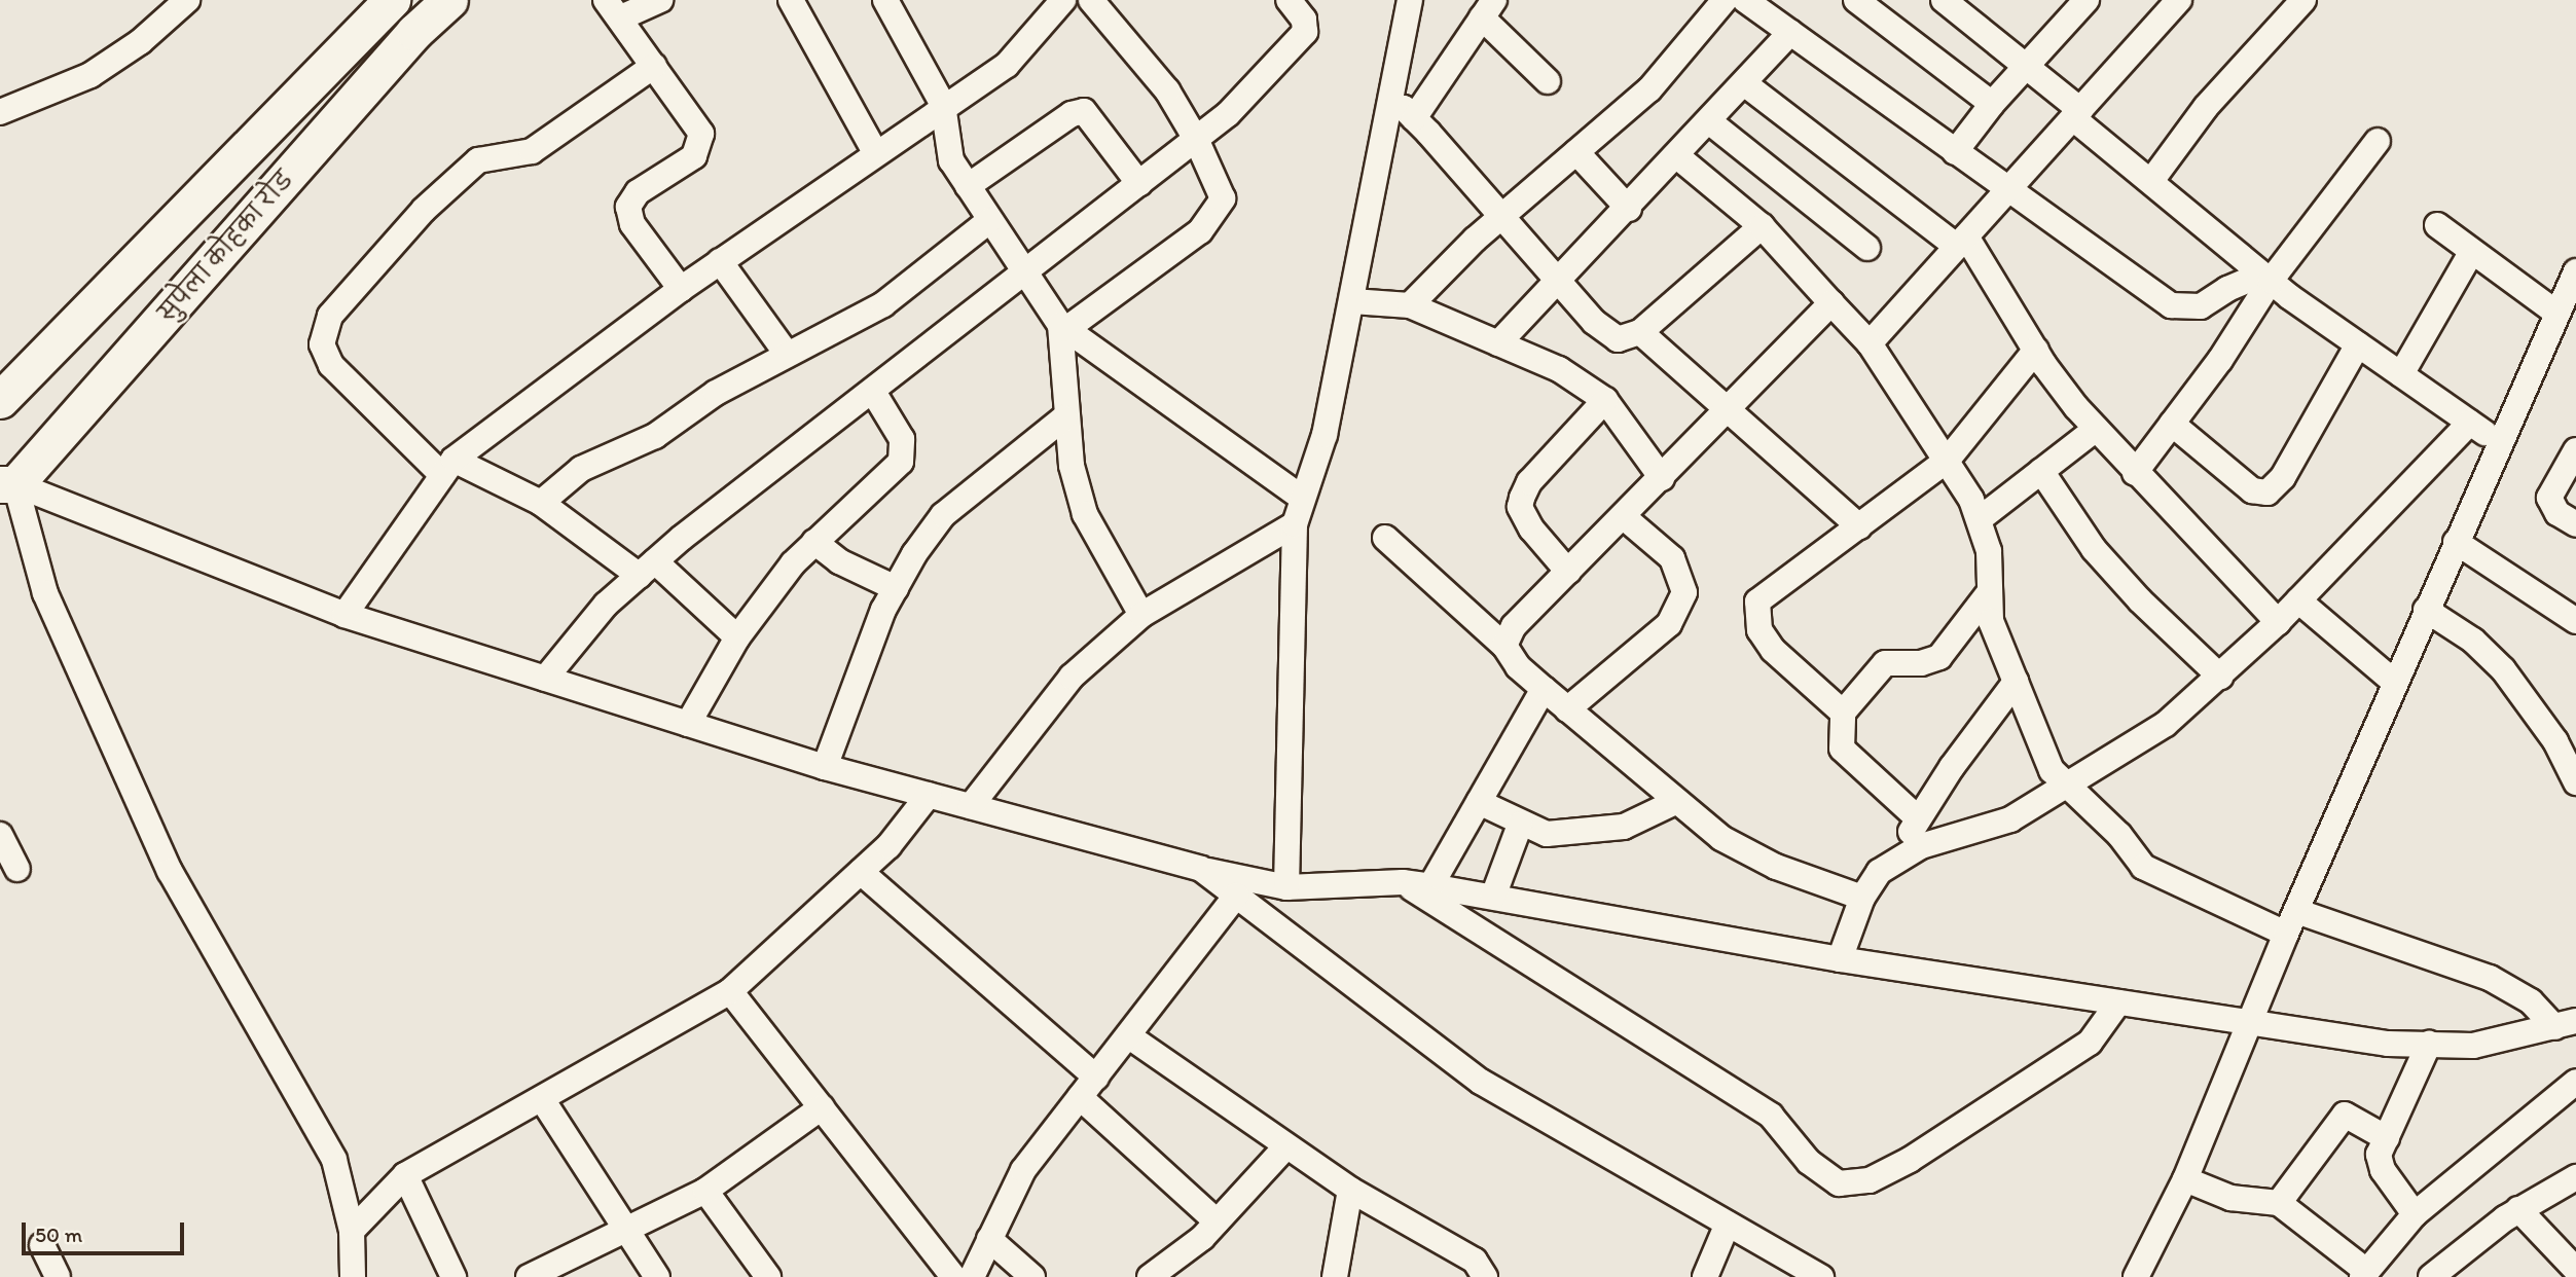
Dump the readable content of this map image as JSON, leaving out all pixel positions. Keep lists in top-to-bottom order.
{
  "streets": {
    "street": ["सुपेला कोहका रोड"]
  },
  "scale_bar": "50 m"
}
